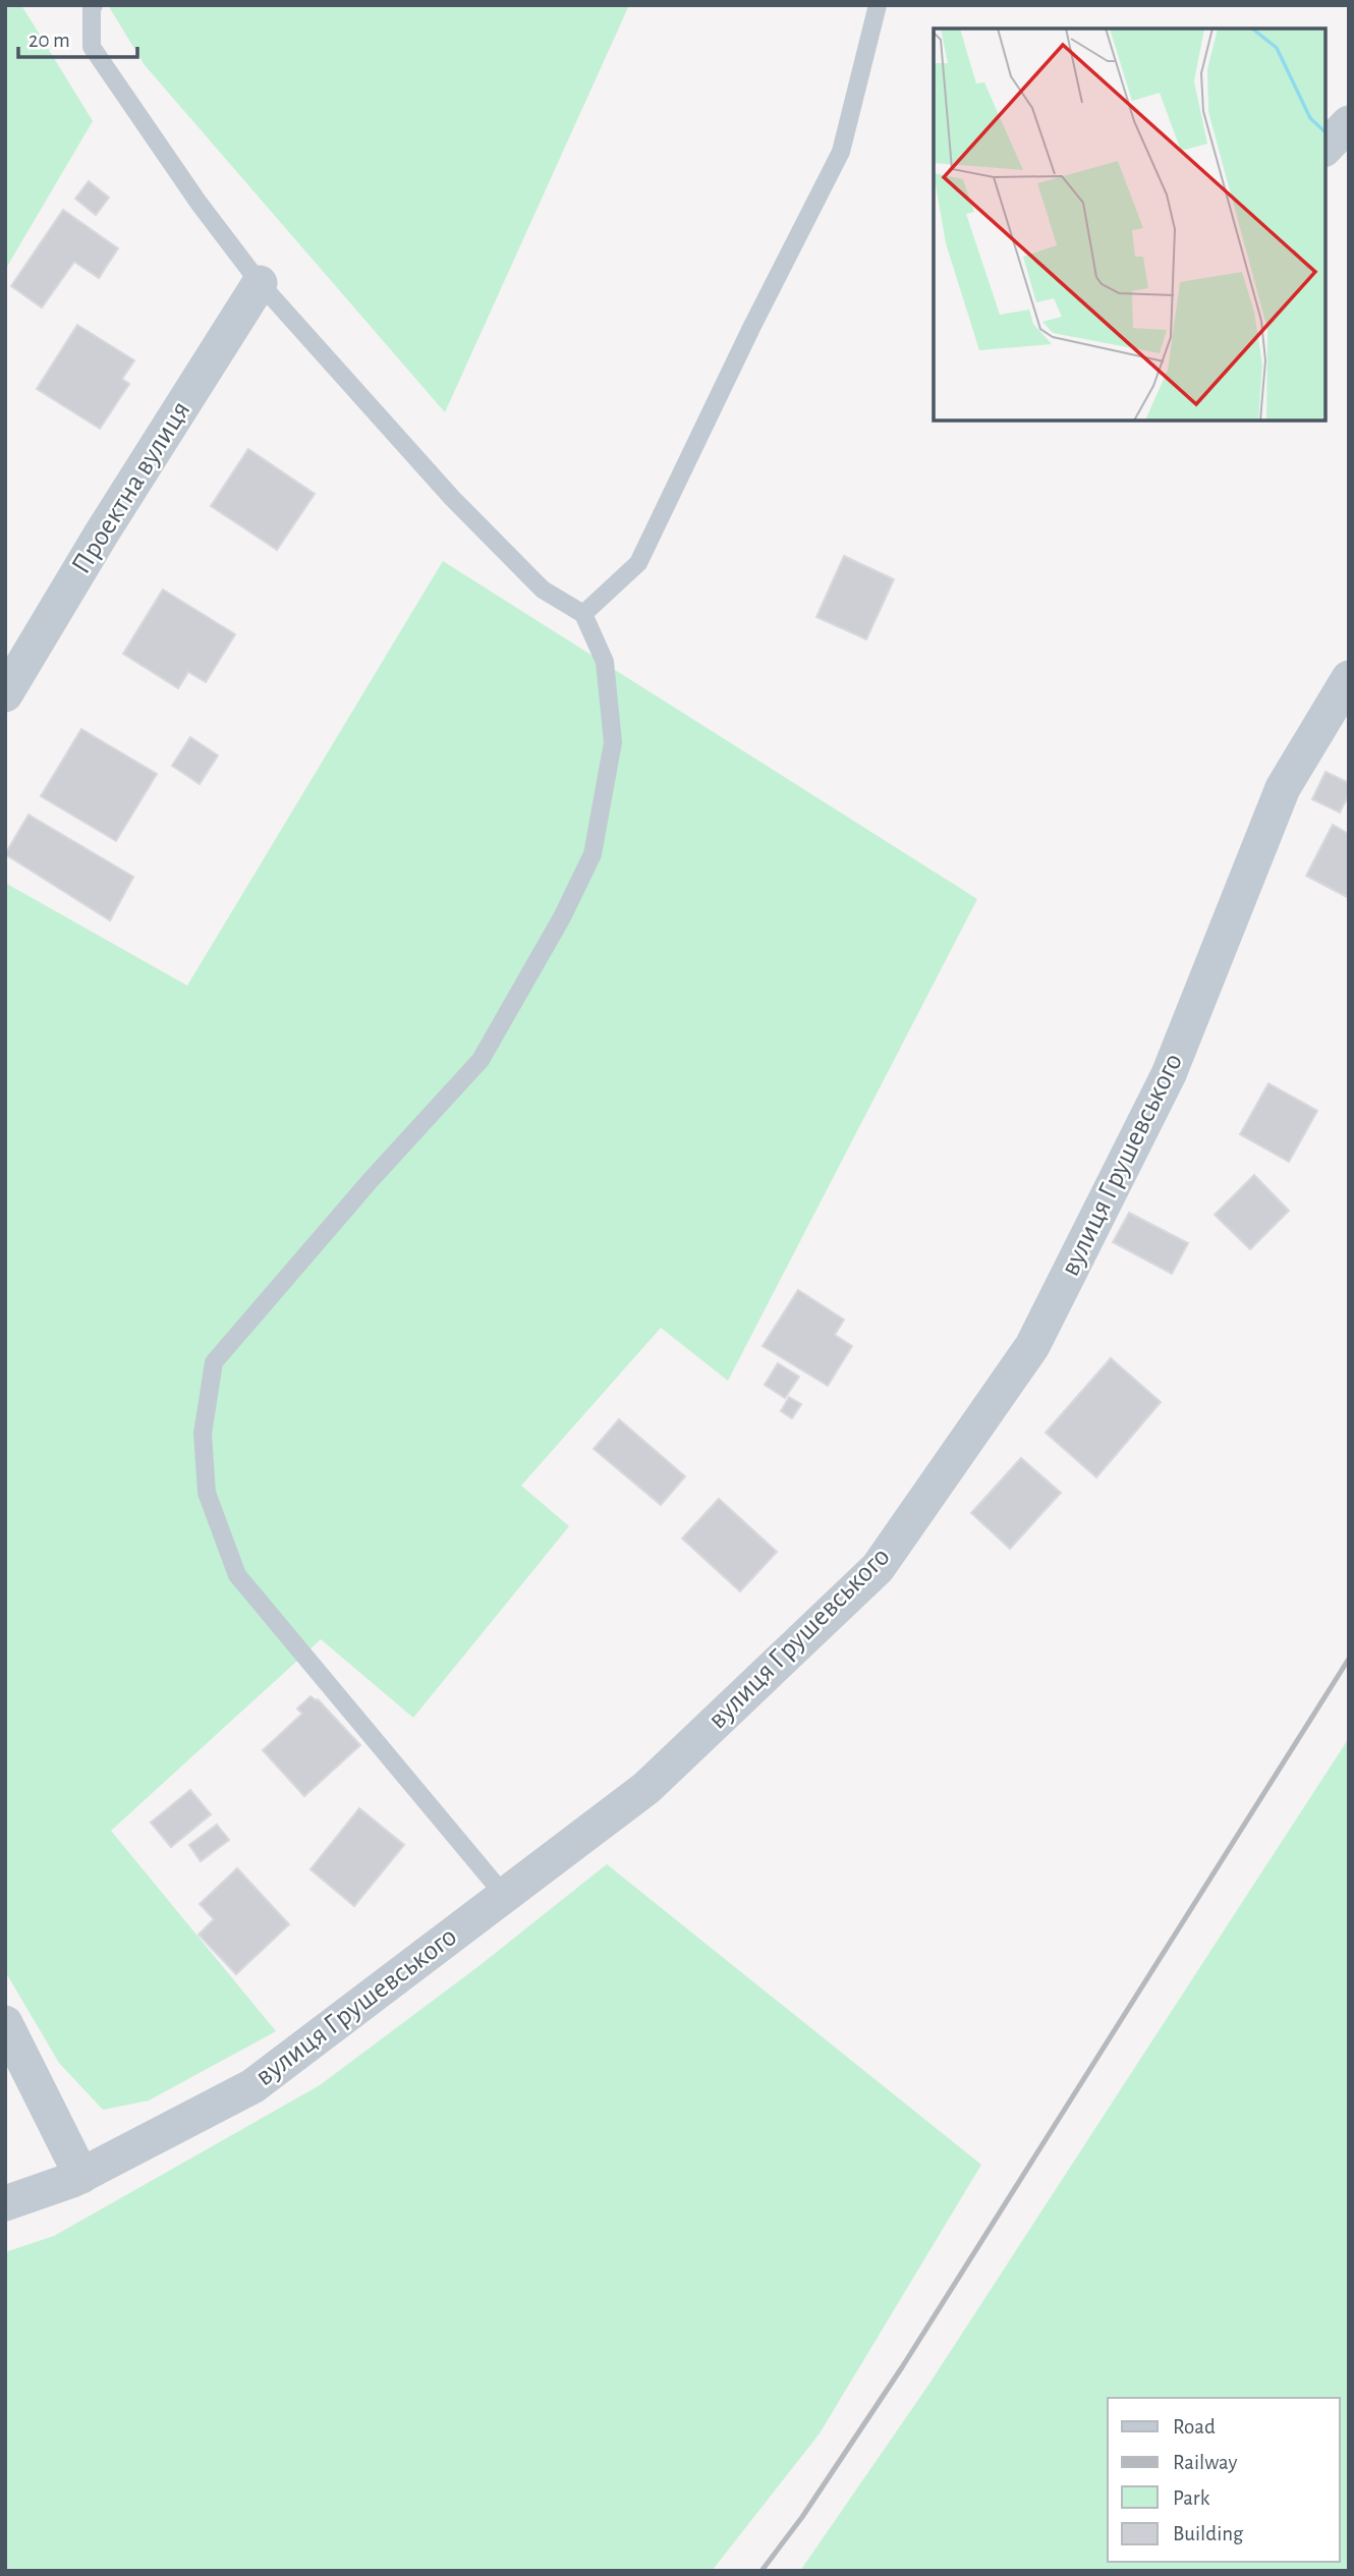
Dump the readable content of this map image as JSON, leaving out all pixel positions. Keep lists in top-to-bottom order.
{
  "streets": {
    "street": ["Проектна вулиця", "вулиця Грушевського"]
  },
  "legend": [
    "Road",
    "Railway",
    "Park",
    "Building"
  ],
  "scale_bar": "20 m"
}
